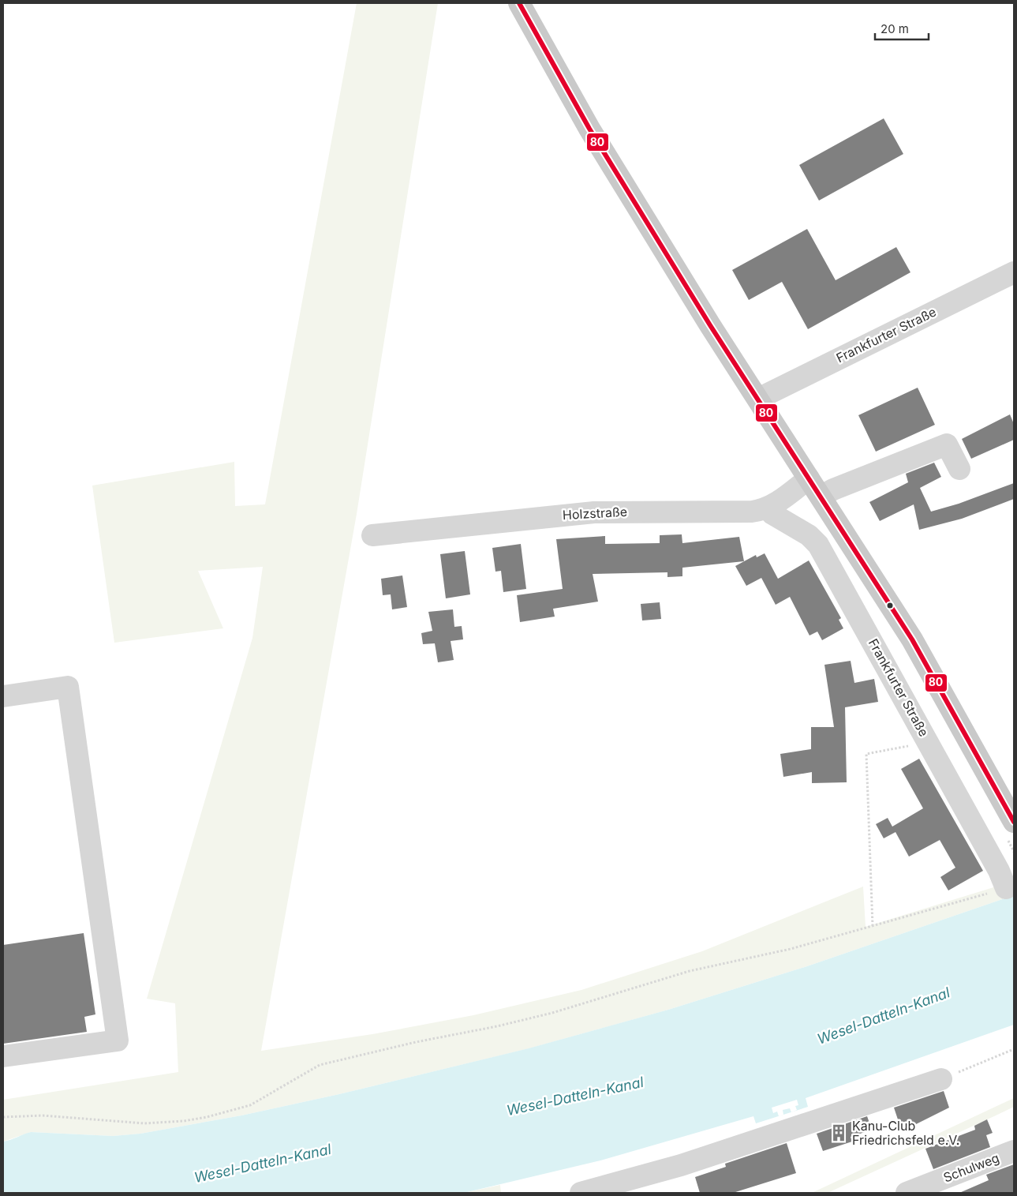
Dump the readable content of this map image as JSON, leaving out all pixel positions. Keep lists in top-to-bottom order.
{
  "streets": {
    "street": ["Frankfurter Straße", "Holzstraße", "Schulweg"]
  },
  "crossings": [
    ["Frankfurter Straße", "Holzstraße"]
  ],
  "water": ["Wesel-Datteln-Kanal"],
  "places": {
    "building": ["Kanu-Club Friedrichsfeld e.V."]
  },
  "lines": ["transit line 80"],
  "scale_bar": "20 m"
}
